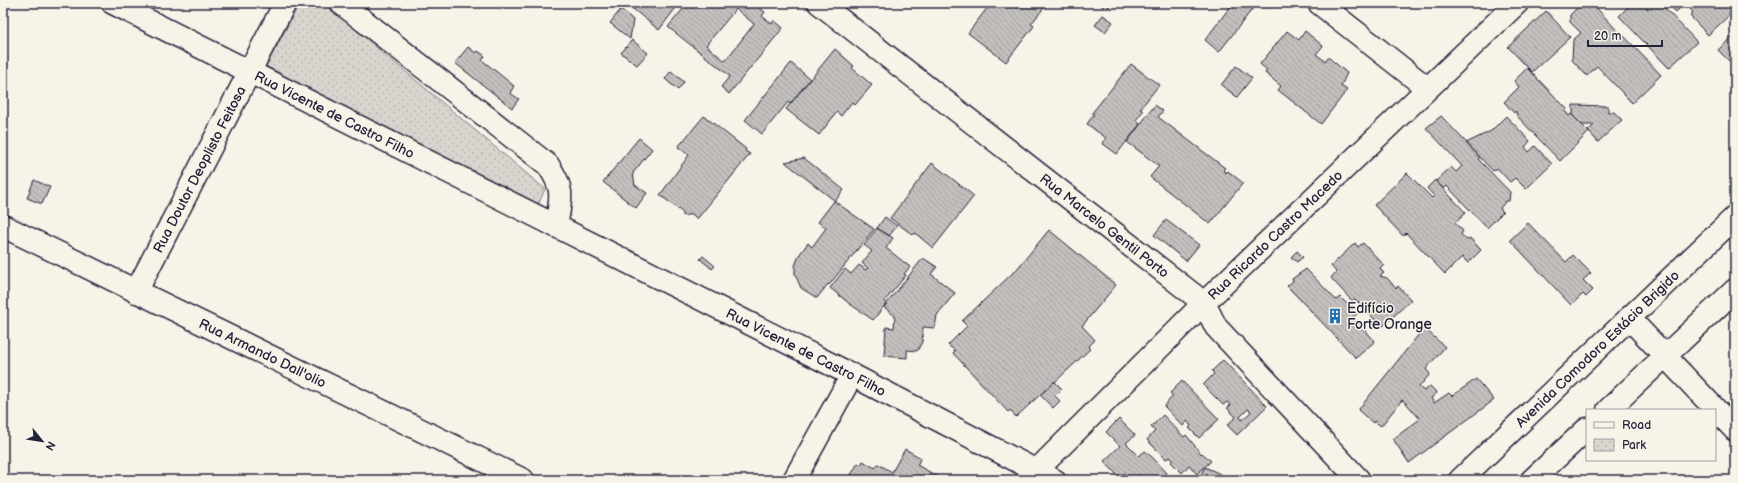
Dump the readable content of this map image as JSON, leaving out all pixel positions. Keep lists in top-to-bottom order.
{
  "streets": {
    "street": [
      "Rua Vicente de Castro Filho",
      "Rua Doutor Deoplisto Feitosa",
      "Rua Marcelo Gentil Porto",
      "Rua Ricardo Castro Macedo",
      "Avenida Comodoro Estácio Brigido",
      "Rua Armando Dall'olio"
    ]
  },
  "crossings": [
    ["Rua Vicente de Castro Filho", "Rua Doutor Deoplisto Feitosa"],
    ["Rua Vicente de Castro Filho", "Rua Ricardo Castro Macedo"],
    ["Rua Doutor Deoplisto Feitosa", "Rua Armando Dall'olio"],
    ["Rua Marcelo Gentil Porto", "Rua Ricardo Castro Macedo"]
  ],
  "places": {
    "building": ["Edifício Forte Orange"]
  },
  "legend": ["Road", "Park"],
  "scale_bar": "20 m",
  "north": "bottom right"
}
